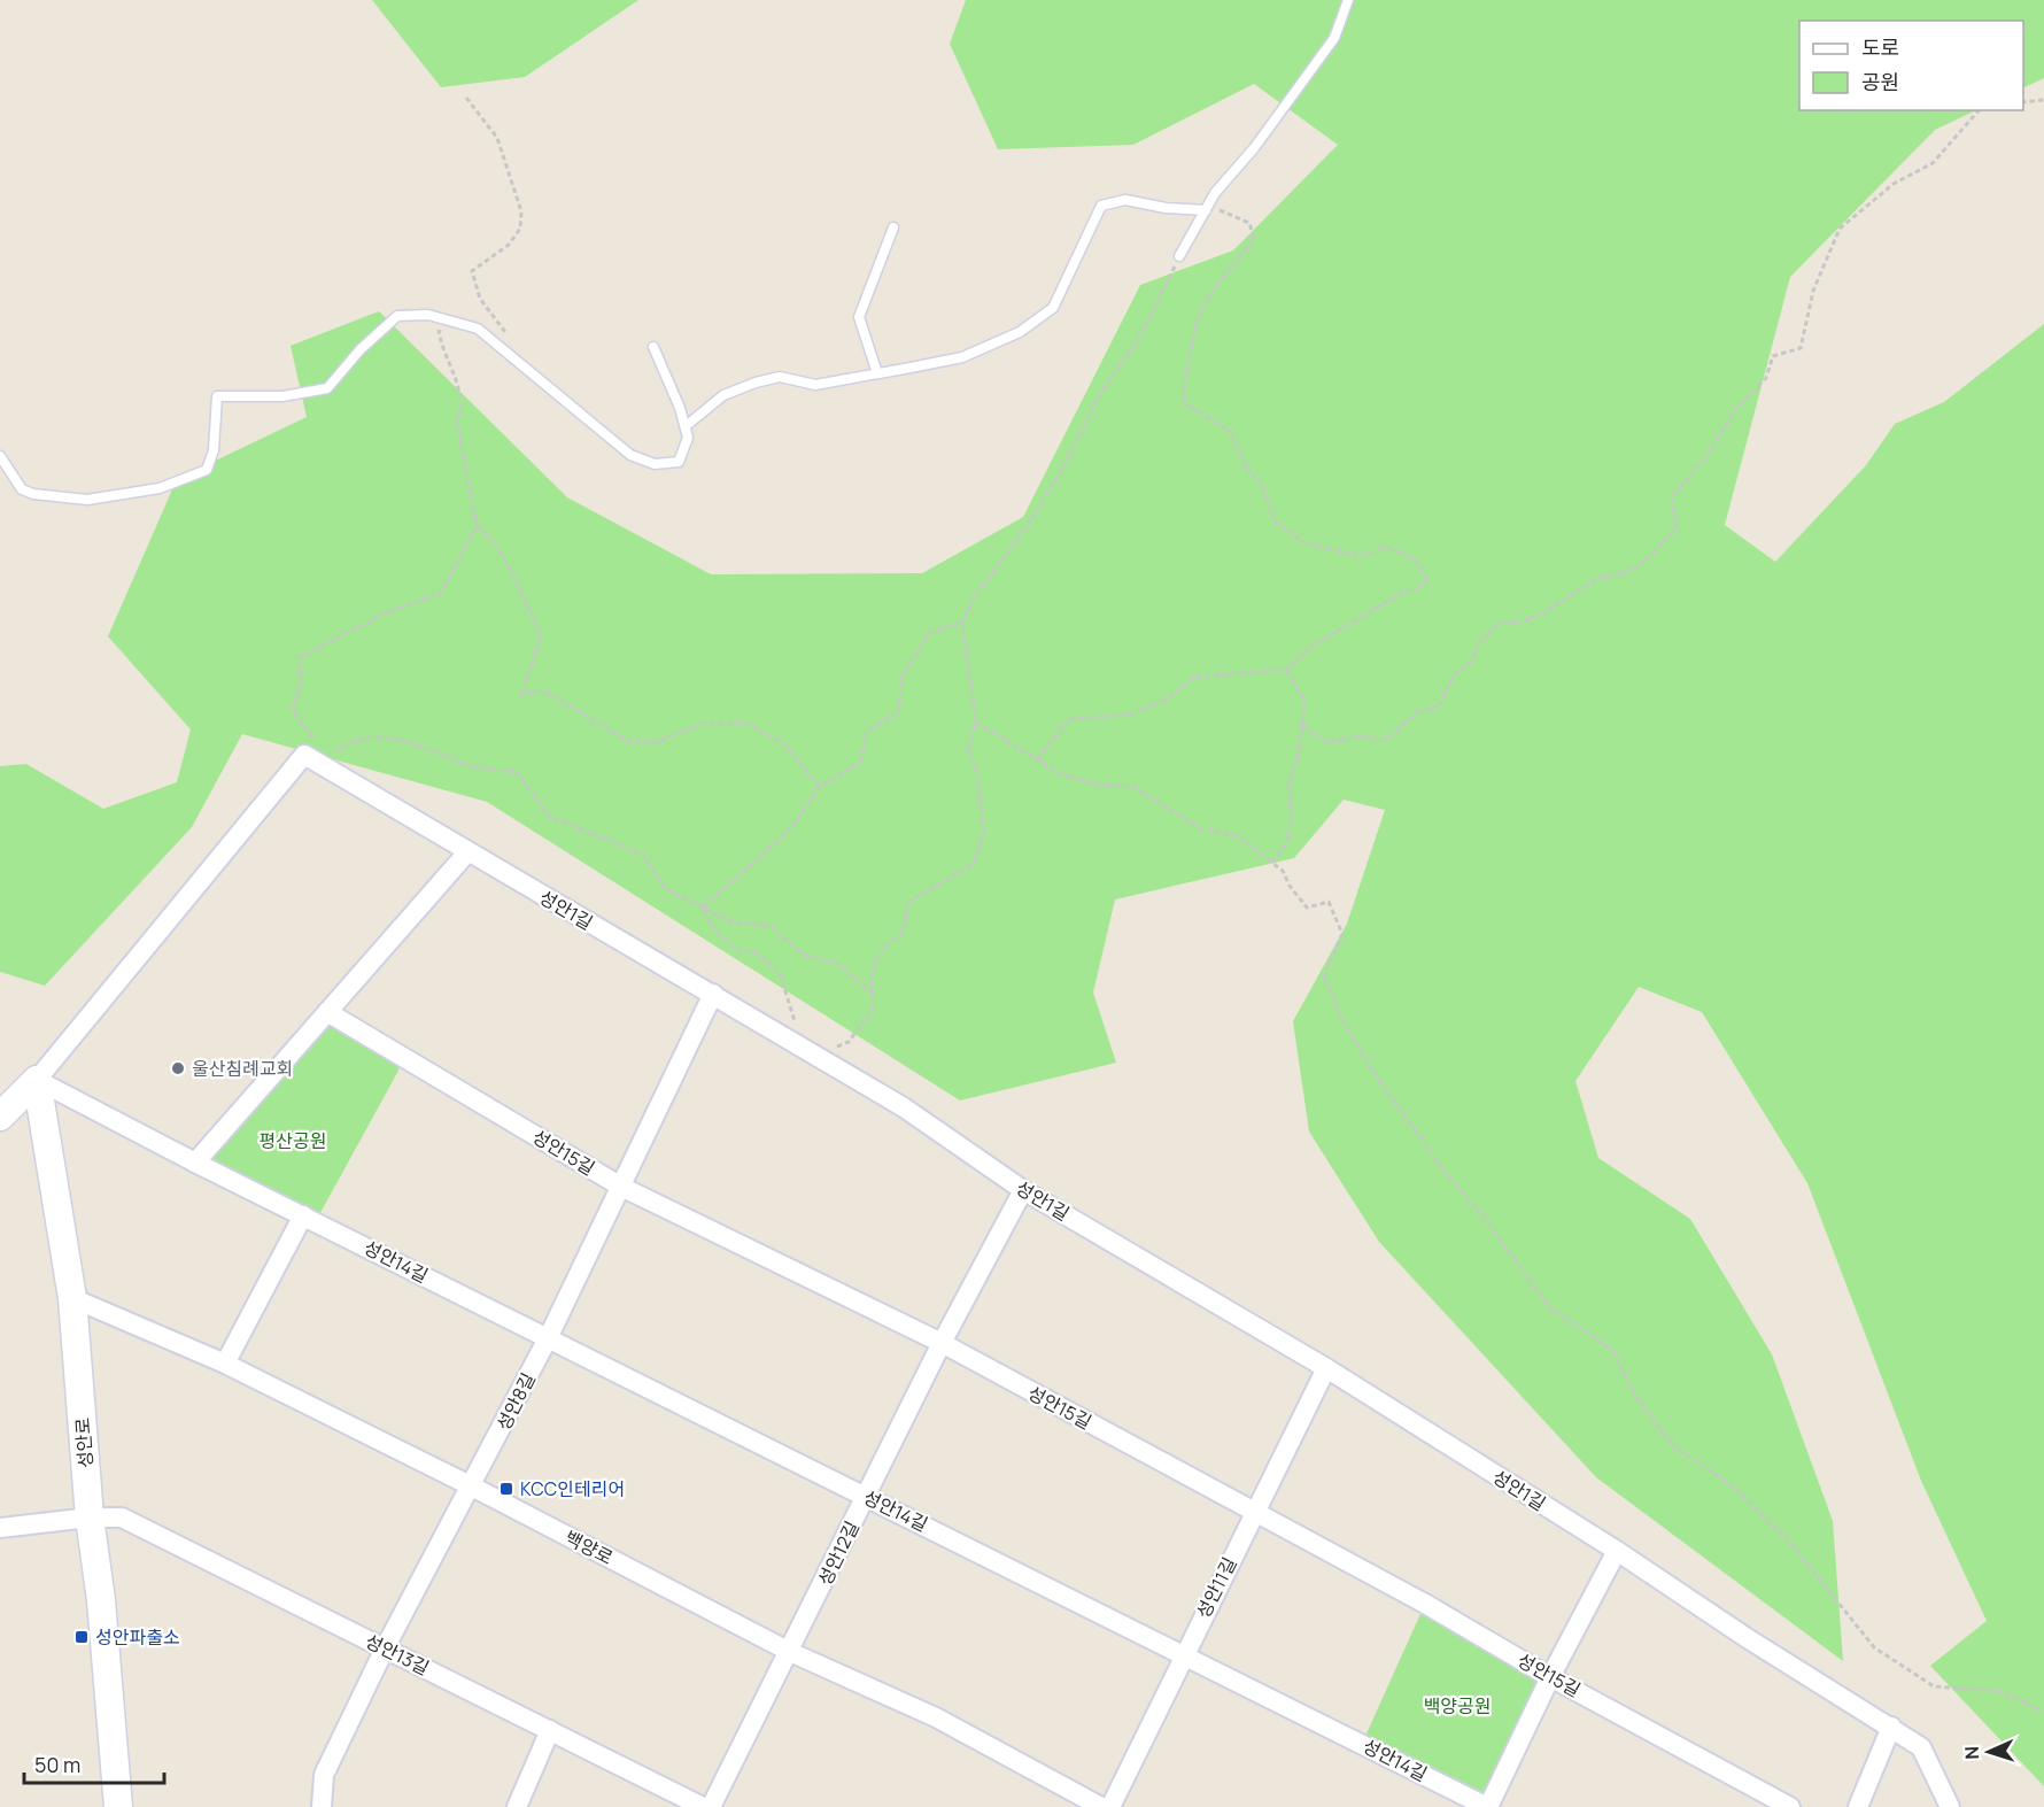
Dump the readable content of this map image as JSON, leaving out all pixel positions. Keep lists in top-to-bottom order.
{
  "streets": {
    "street": [
      "성안1길",
      "성안15길",
      "성안14길",
      "성안8길",
      "성안로",
      "백양로",
      "성안12길",
      "성안11길",
      "성안13길"
    ]
  },
  "crossings": [
    ["성안1길", "성안8길"],
    ["성안1길", "성안12길"],
    ["성안1길", "성안11길"],
    ["성안15길", "성안8길"],
    ["성안15길", "성안12길"],
    ["성안15길", "성안11길"],
    ["성안14길", "성안8길"],
    ["성안14길", "성안로"],
    ["성안14길", "성안12길"],
    ["성안14길", "성안11길"],
    ["성안8길", "백양로"],
    ["성안8길", "성안13길"],
    ["성안로", "백양로"],
    ["성안로", "성안13길"],
    ["백양로", "성안12길"]
  ],
  "parks": ["평산공원", "백양공원"],
  "places": {
    "other": ["울산침례교회"],
    "transit": ["KCC인테리어", "성안파출소"]
  },
  "legend": ["도로", "공원"],
  "scale_bar": "50 m",
  "north": "left"
}
